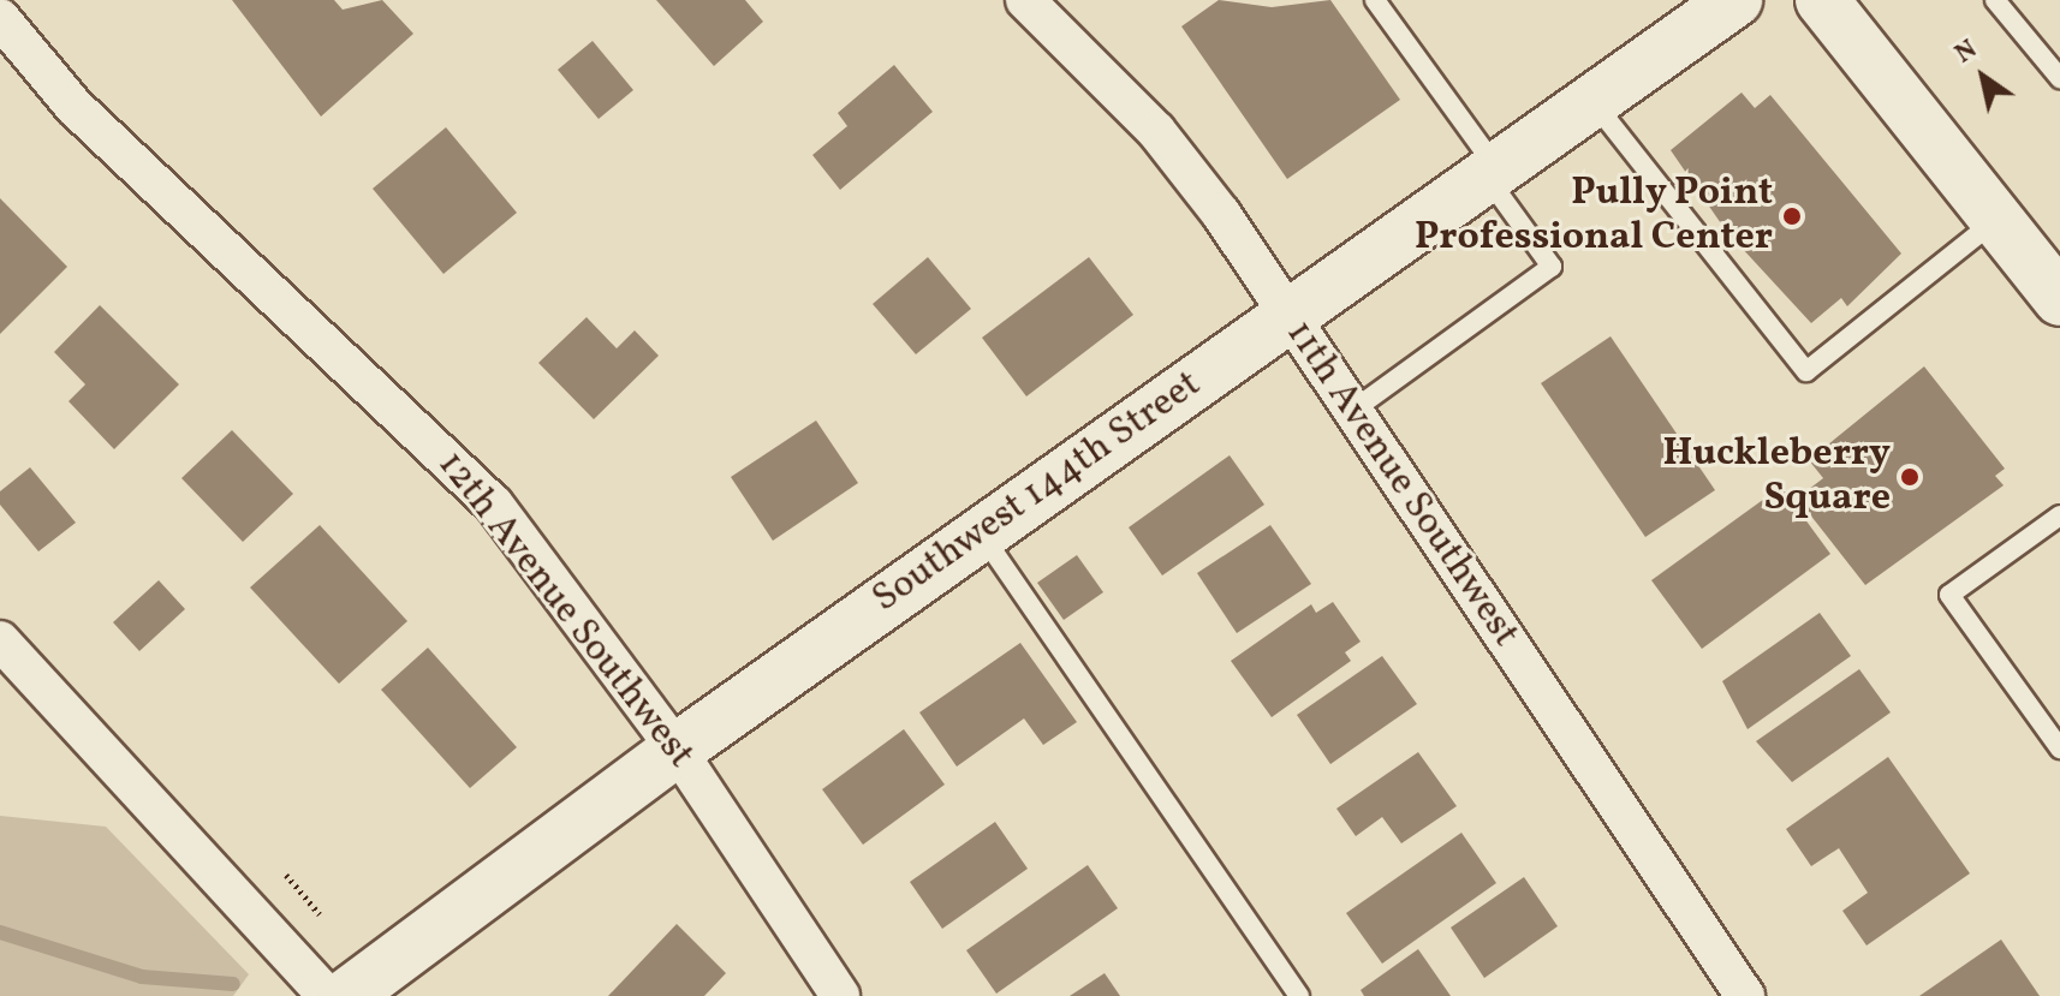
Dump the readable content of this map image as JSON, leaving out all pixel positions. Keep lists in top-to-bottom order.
{
  "streets": {
    "street": ["11th Avenue Southwest", "Southwest 144th Street", "12th Avenue Southwest"]
  },
  "crossings": [
    ["11th Avenue Southwest", "Southwest 144th Street"],
    ["Southwest 144th Street", "12th Avenue Southwest"]
  ],
  "places": ["Pully Point Professional Center", "Huckleberry Square"],
  "north": "top left"
}
